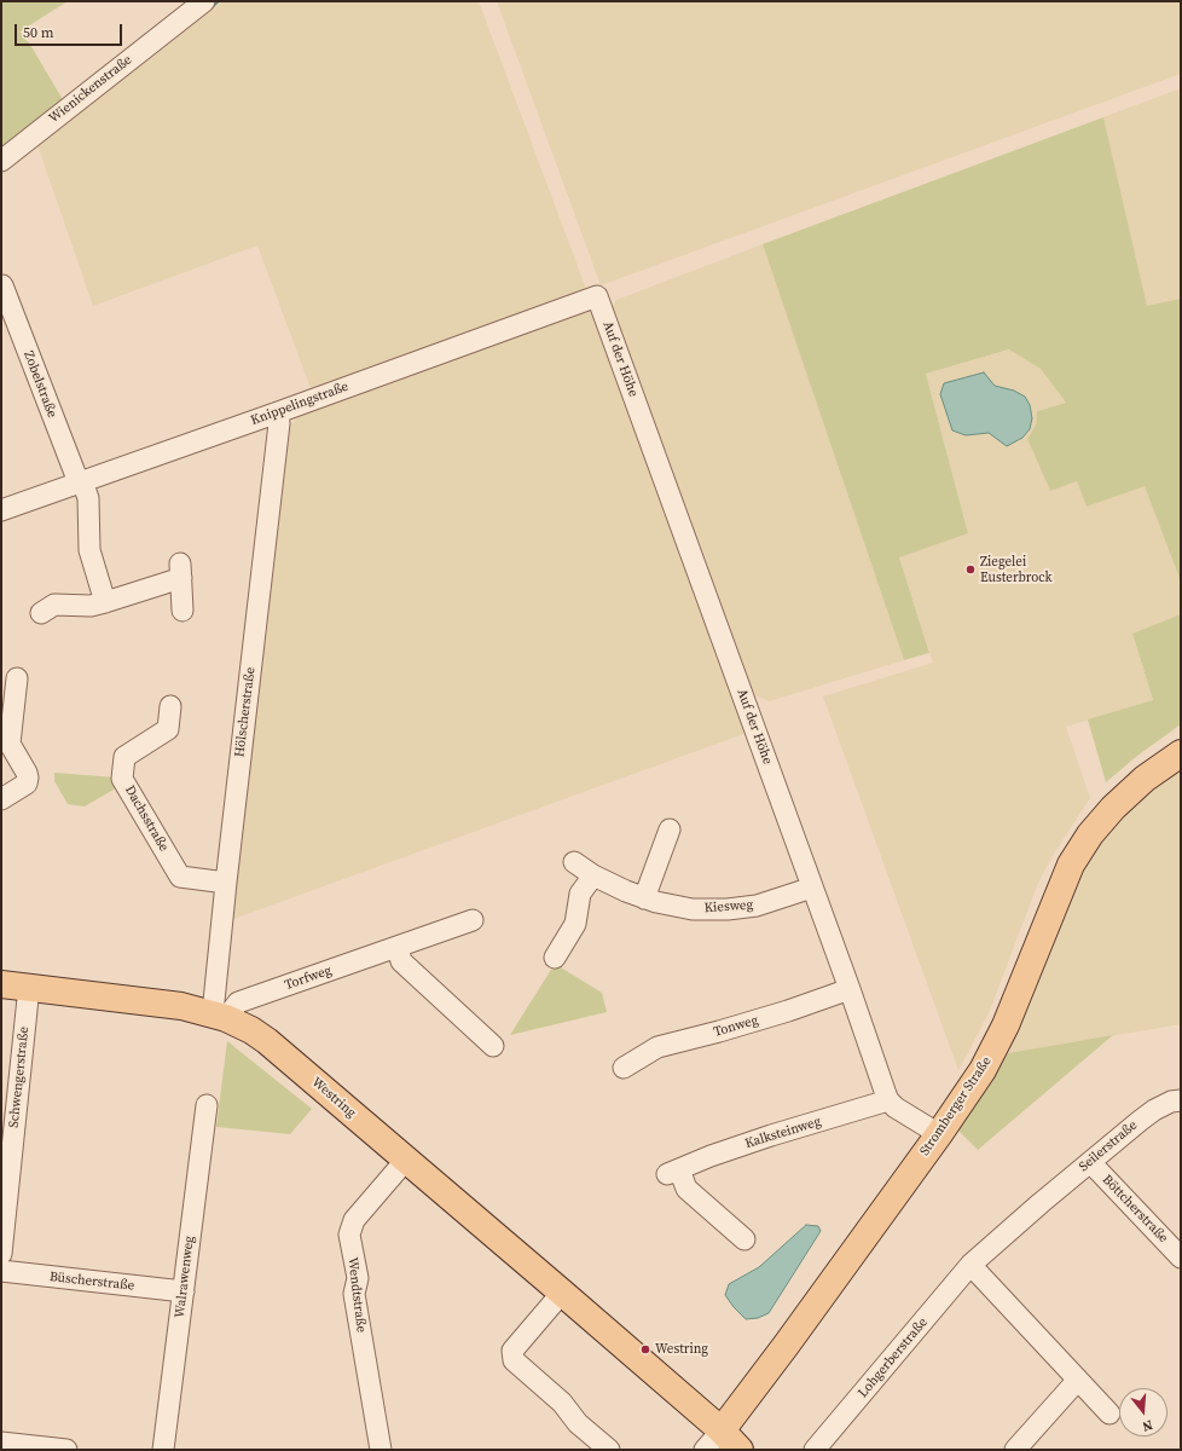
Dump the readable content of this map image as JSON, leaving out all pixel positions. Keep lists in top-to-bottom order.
{
  "streets": {
    "main road": ["Westring", "Stromberger Straße"],
    "street": [
      "Wienickenstraße",
      "Auf der Höhe",
      "Zobelstraße",
      "Knippelingstraße",
      "Hölscherstraße",
      "Dachsstraße",
      "Kiesweg",
      "Torfweg",
      "Tonweg",
      "Schwengerstraße",
      "Kalksteinweg",
      "Seilerstraße",
      "Böttcherstraße",
      "Walrawenweg",
      "Büscherstraße",
      "Wendtstraße",
      "Lohgerberstraße"
    ]
  },
  "crossings": [
    ["Auf der Höhe", "Knippelingstraße"],
    ["Auf der Höhe", "Kiesweg"],
    ["Auf der Höhe", "Tonweg"],
    ["Auf der Höhe", "Kalksteinweg"],
    ["Zobelstraße", "Knippelingstraße"],
    ["Knippelingstraße", "Hölscherstraße"],
    ["Hölscherstraße", "Dachsstraße"],
    ["Hölscherstraße", "Torfweg"],
    ["Hölscherstraße", "Westring"],
    ["Torfweg", "Westring"],
    ["Schwengerstraße", "Westring"],
    ["Westring", "Stromberger Straße"],
    ["Westring", "Wendtstraße"],
    ["Seilerstraße", "Böttcherstraße"],
    ["Seilerstraße", "Lohgerberstraße"],
    ["Walrawenweg", "Büscherstraße"]
  ],
  "places": ["Ziegelei Eusterbrock", "Westring"],
  "scale_bar": "50 m",
  "north": "bottom"
}
